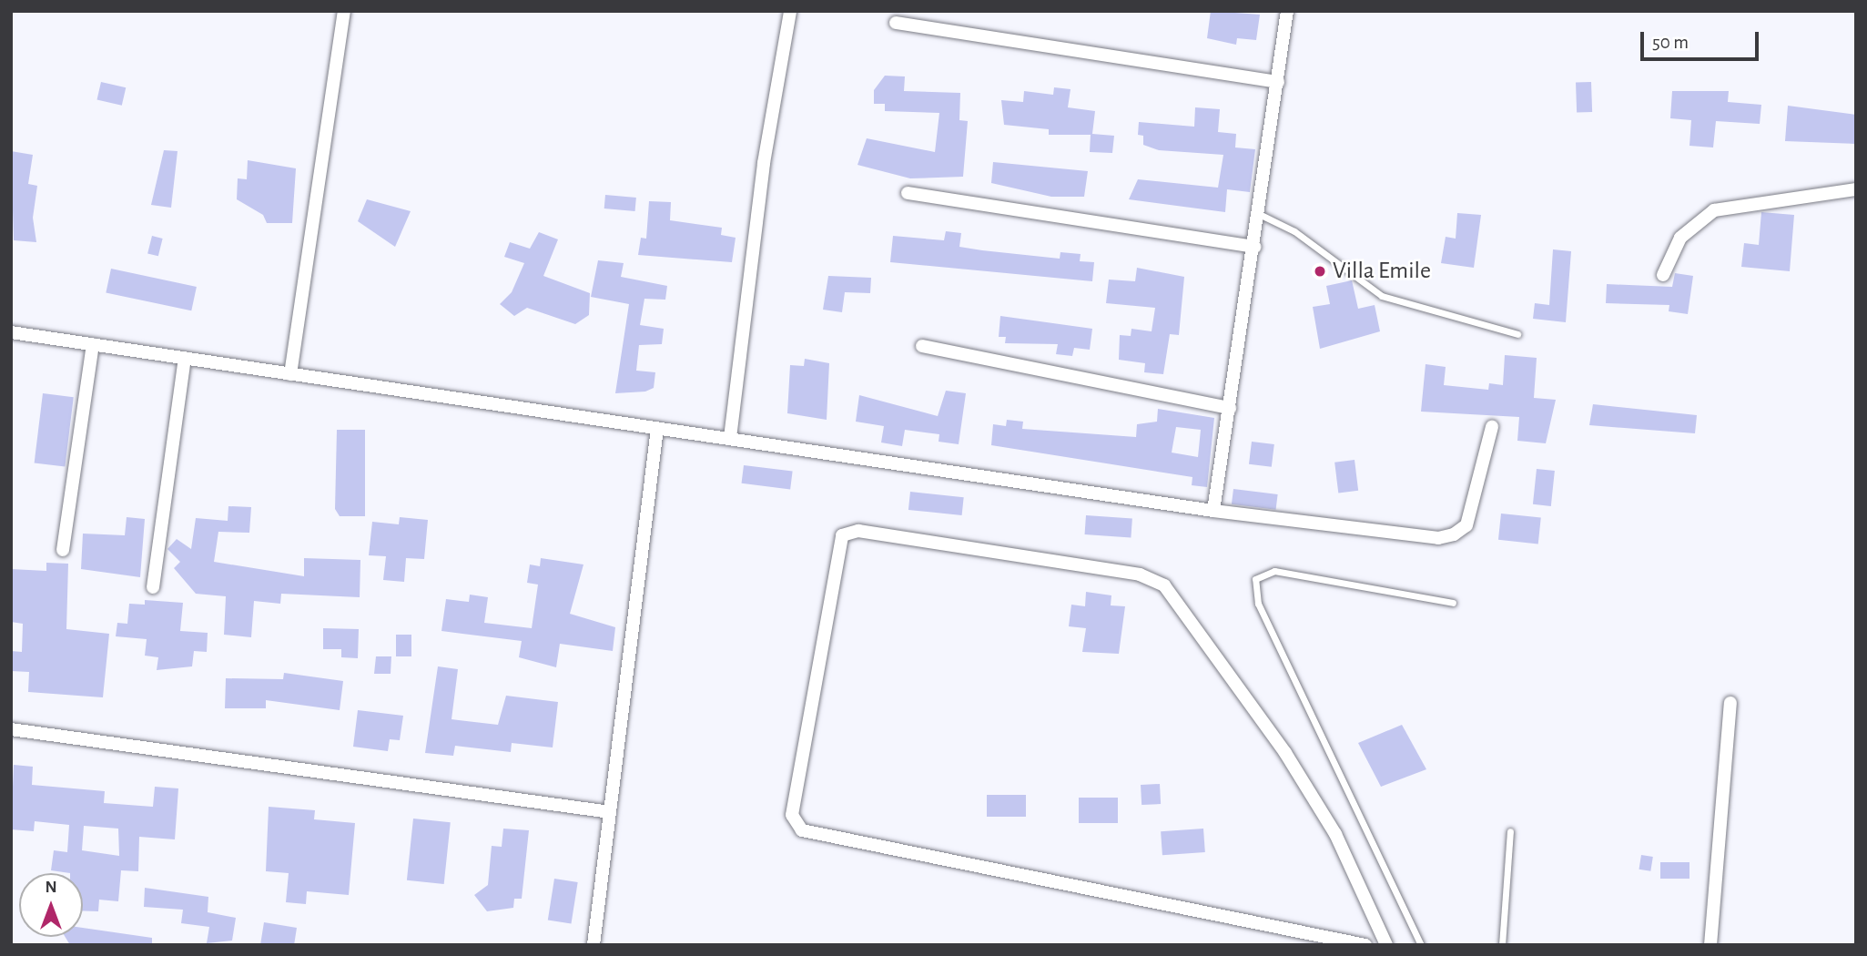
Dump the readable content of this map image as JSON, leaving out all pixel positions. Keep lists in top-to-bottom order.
{
  "places": ["Villa Emile"],
  "scale_bar": "50 m",
  "north": "top"
}
